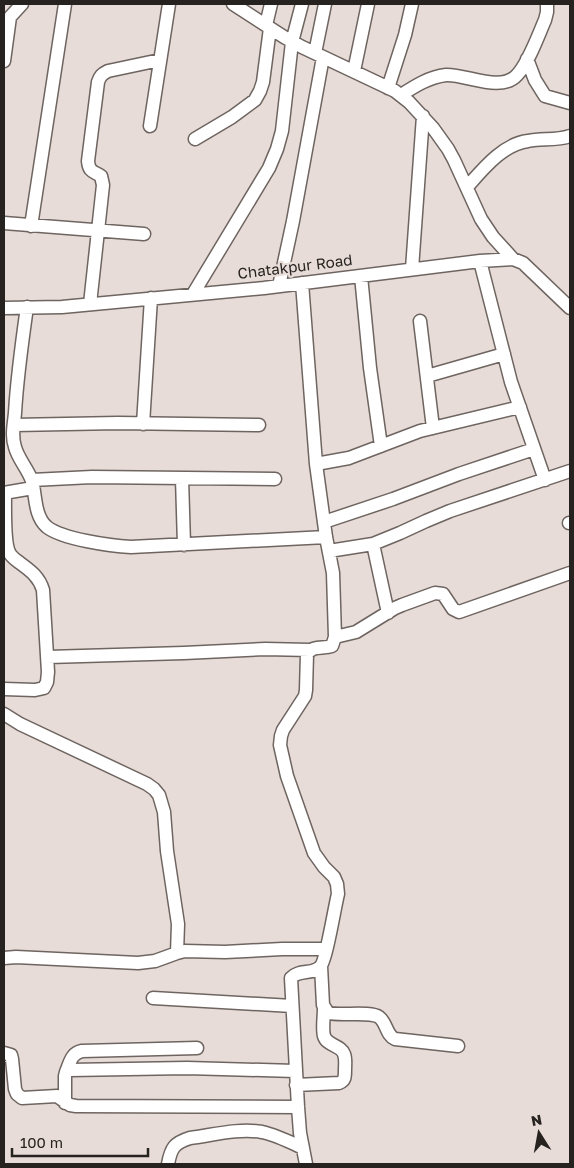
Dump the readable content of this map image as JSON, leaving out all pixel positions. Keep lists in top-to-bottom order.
{
  "streets": {
    "street": ["Chatakpur Road"]
  },
  "scale_bar": "100 m",
  "north": "top"
}
